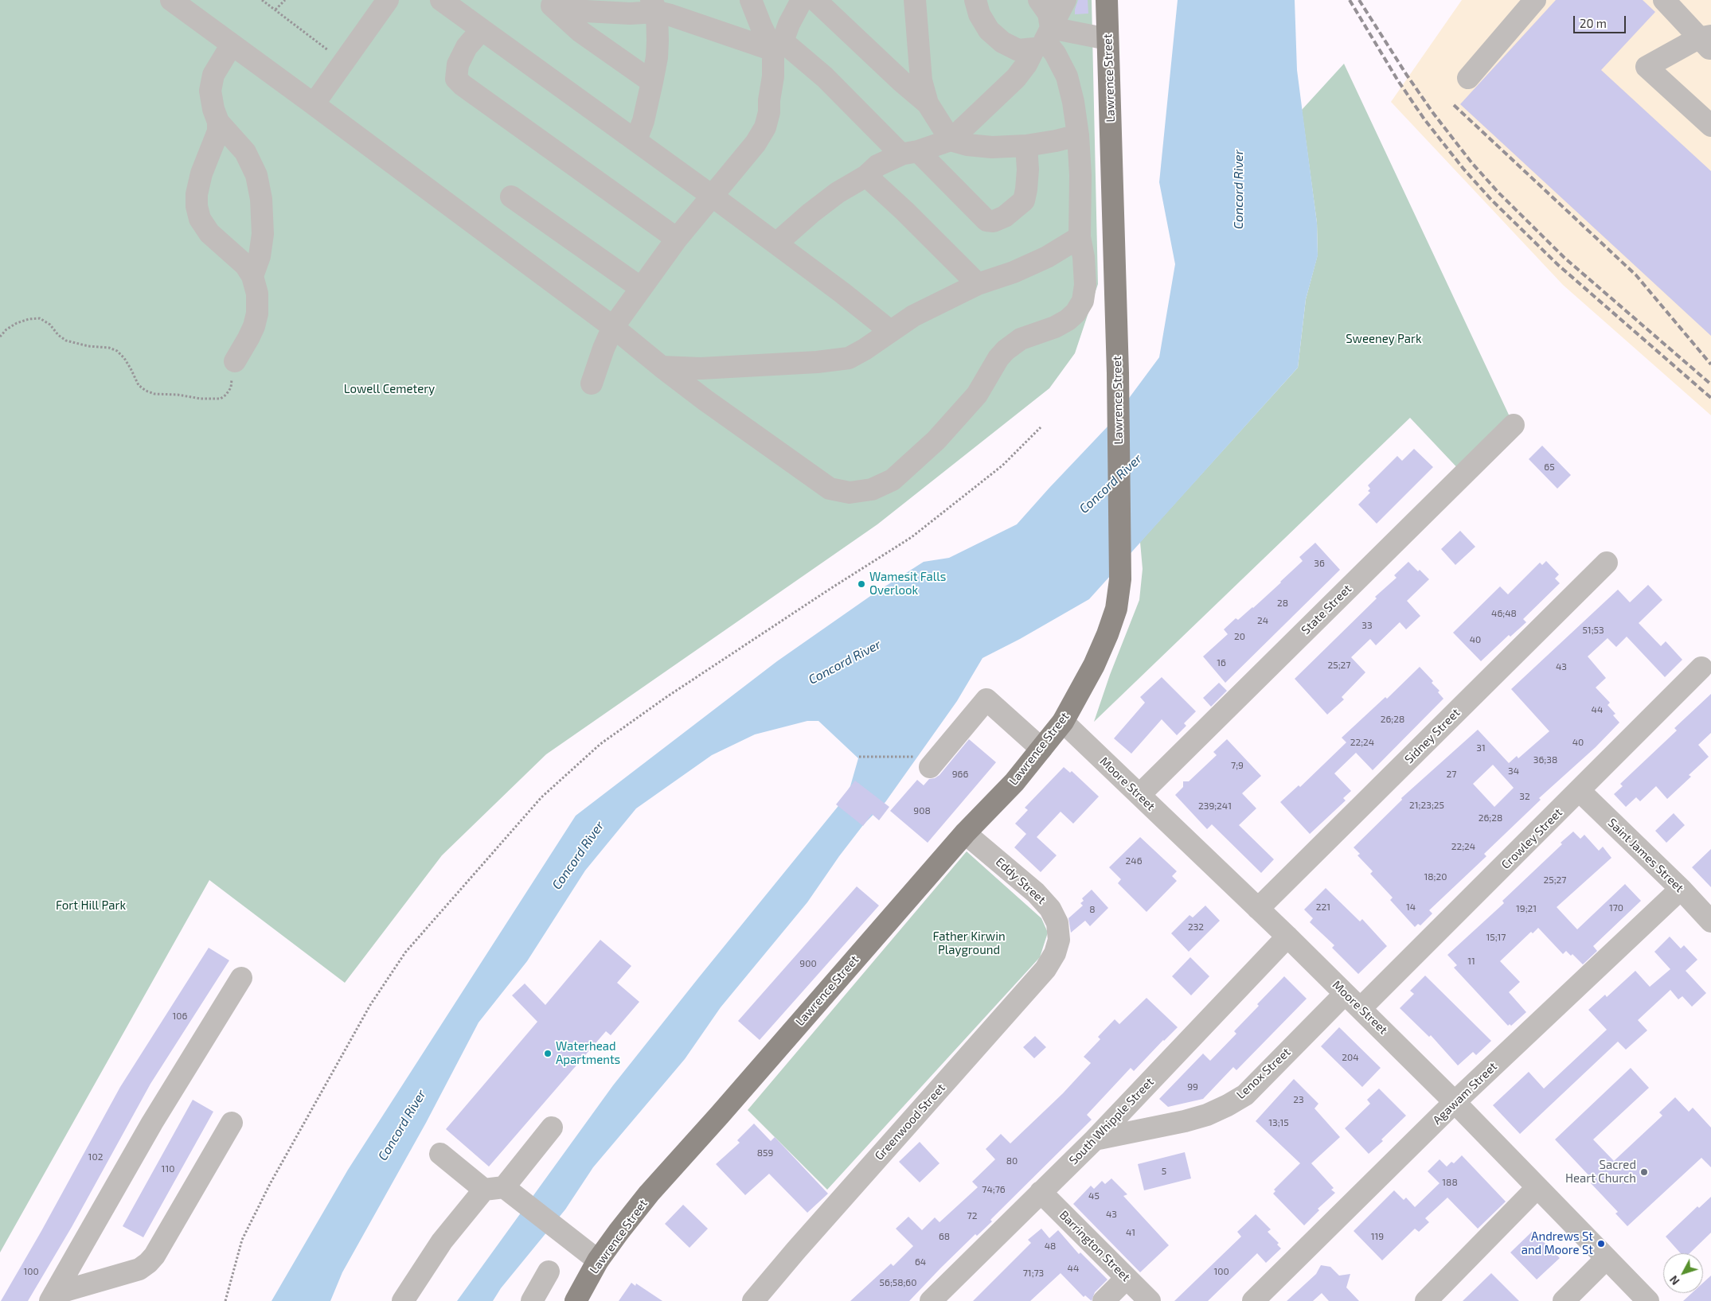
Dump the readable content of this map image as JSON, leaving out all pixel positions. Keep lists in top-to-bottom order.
{
  "streets": {
    "main road": ["Lawrence Street"],
    "street": [
      "State Street",
      "Sidney Street",
      "Moore Street",
      "Crowley Street",
      "Saint James Street",
      "Eddy Street",
      "Lenox Street",
      "Agawam Street",
      "South Whipple Street",
      "Greenwood Street",
      "Barrington Street"
    ]
  },
  "crossings": [
    ["Lawrence Street", "Moore Street"],
    ["Lawrence Street", "Eddy Street"],
    ["State Street", "Moore Street"],
    ["Sidney Street", "Moore Street"],
    ["Moore Street", "Crowley Street"],
    ["Moore Street", "Lenox Street"],
    ["Moore Street", "Agawam Street"],
    ["Moore Street", "South Whipple Street"],
    ["Crowley Street", "Saint James Street"],
    ["Saint James Street", "Agawam Street"],
    ["Eddy Street", "Greenwood Street"],
    ["Lenox Street", "South Whipple Street"],
    ["South Whipple Street", "Barrington Street"]
  ],
  "water": ["Concord River"],
  "parks": [
    "Sweeney Park",
    "Lowell Cemetery",
    "Fort Hill Park",
    "Father Kirwin Playground"
  ],
  "places": [
    "Wamesit Falls Overlook",
    "Waterhead Apartments",
    "Sacred Heart Church",
    "Andrews St and Moore St"
  ],
  "house_numbers": [
    "65",
    "36",
    "28",
    "46;48",
    "24",
    "33",
    "51;53",
    "20",
    "40",
    "16",
    "25;27",
    "43",
    "44",
    "26;28",
    "22;24",
    "40",
    "31",
    "36;38",
    "7;9",
    "34",
    "966",
    "27",
    "32",
    "21;23;25",
    "239;241",
    "908",
    "26;28",
    "22;24",
    "246",
    "18;20",
    "25;27",
    "221",
    "14",
    "170",
    "19;21",
    "8",
    "232",
    "15;17",
    "11",
    "900",
    "106",
    "204",
    "99",
    "23",
    "13;15",
    "859",
    "102",
    "80",
    "110",
    "5",
    "188",
    "74;76",
    "45",
    "43",
    "72",
    "41",
    "68",
    "119",
    "48",
    "64",
    "44",
    "100",
    "100",
    "71;73",
    "56;58;60"
  ],
  "scale_bar": "20 m",
  "north": "bottom left"
}
